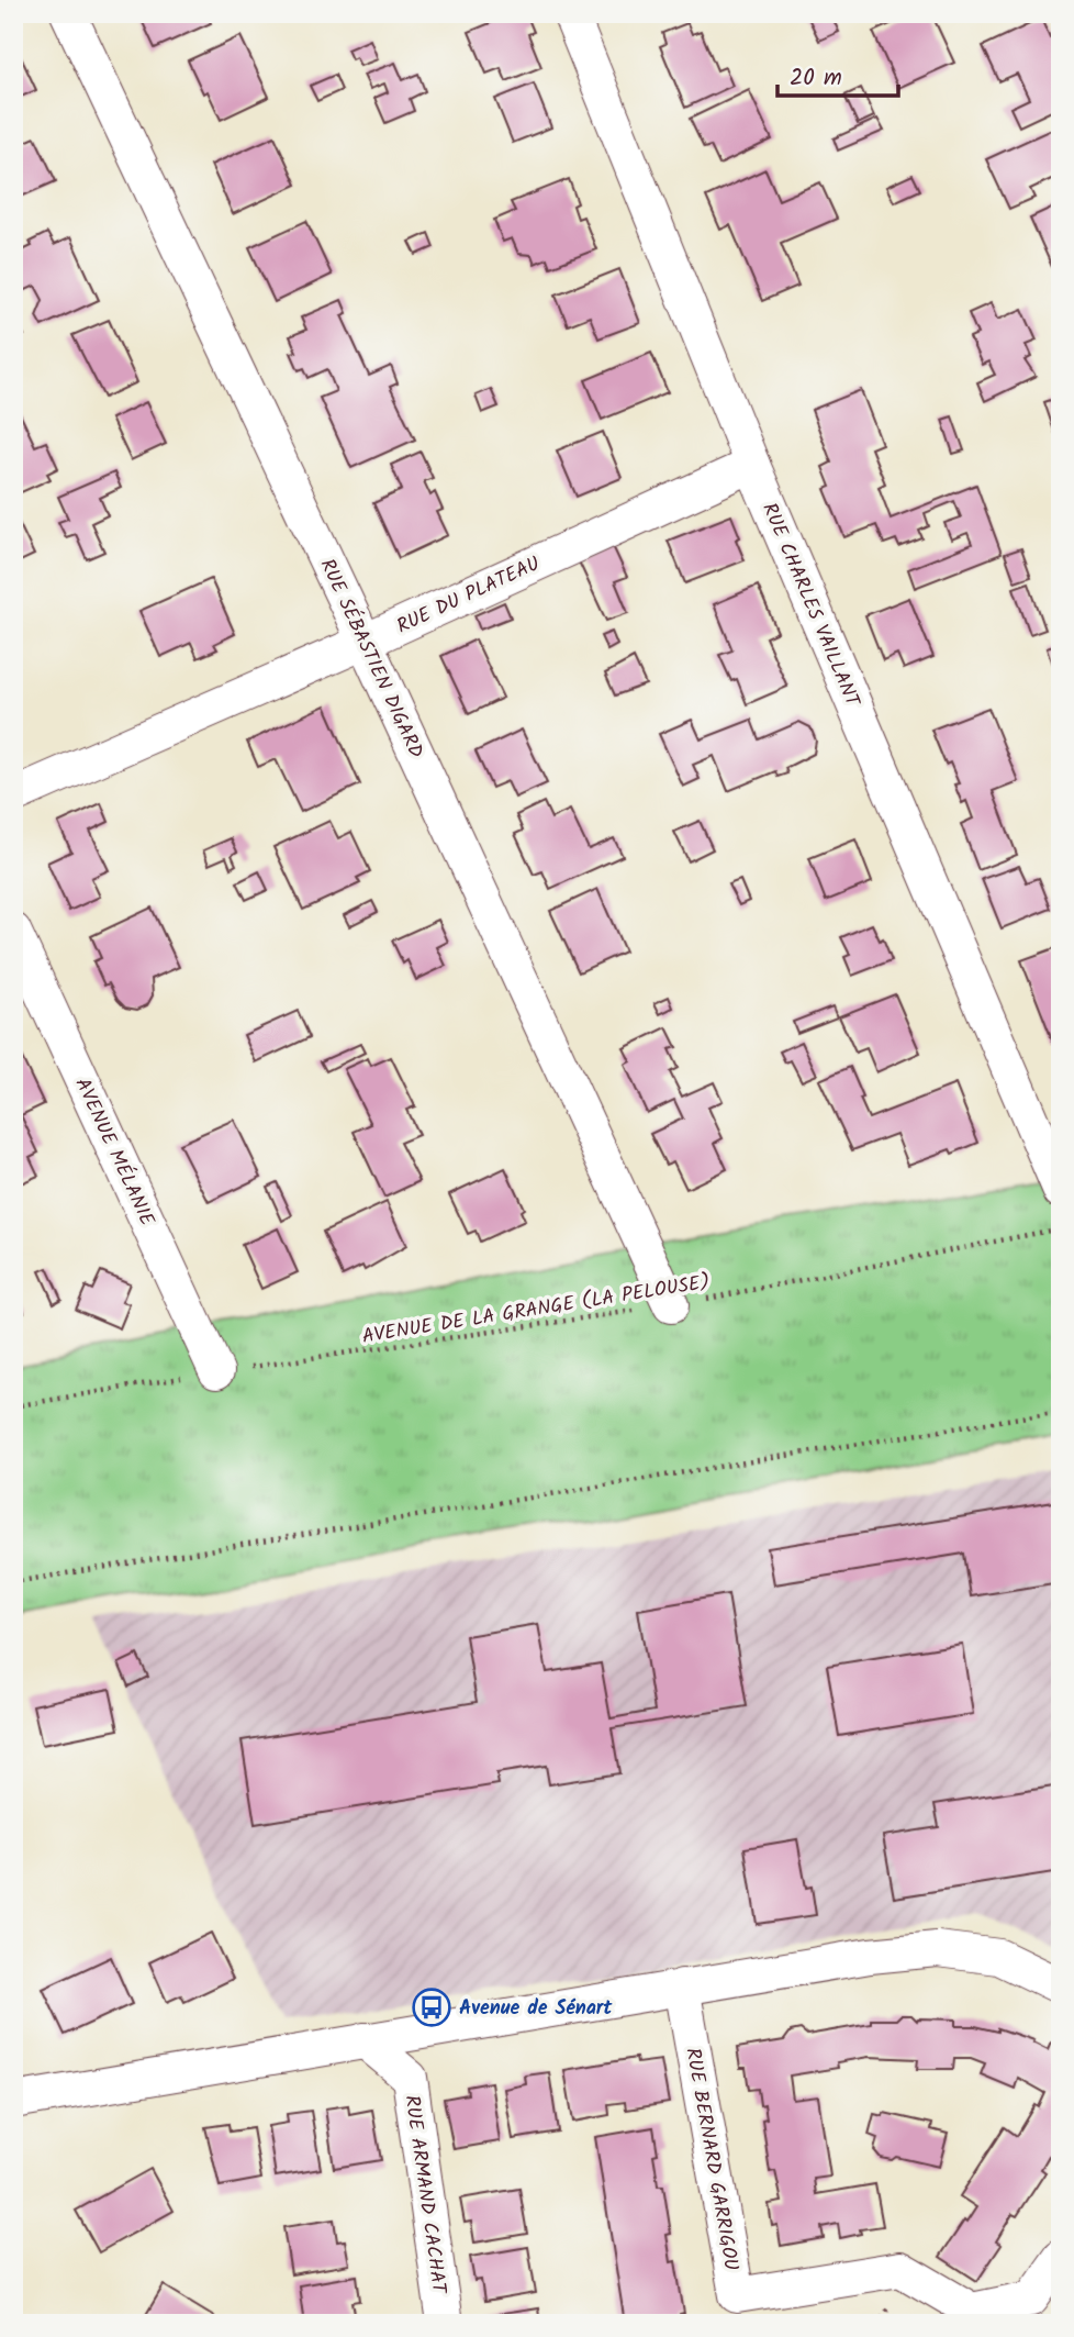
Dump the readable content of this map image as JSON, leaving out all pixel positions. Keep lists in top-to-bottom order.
{
  "streets": {
    "street": [
      "RUE DU PLATEAU",
      "RUE CHARLES VAILLANT",
      "RUE SÉBASTIEN DIGARD",
      "AVENUE MÉLANIE",
      "RUE BERNARD GARRIGOU",
      "RUE ARMAND CACHAT"
    ],
    "path": ["AVENUE DE LA GRANGE (LA PELOUSE)"]
  },
  "crossings": [
    ["RUE DU PLATEAU", "RUE CHARLES VAILLANT"],
    ["RUE DU PLATEAU", "RUE SÉBASTIEN DIGARD"],
    ["RUE SÉBASTIEN DIGARD", "AVENUE DE LA GRANGE (LA PELOUSE)"],
    ["AVENUE MÉLANIE", "AVENUE DE LA GRANGE (LA PELOUSE)"]
  ],
  "places": {
    "bus stop": ["Avenue de Sénart"]
  },
  "scale_bar": "20 m"
}
